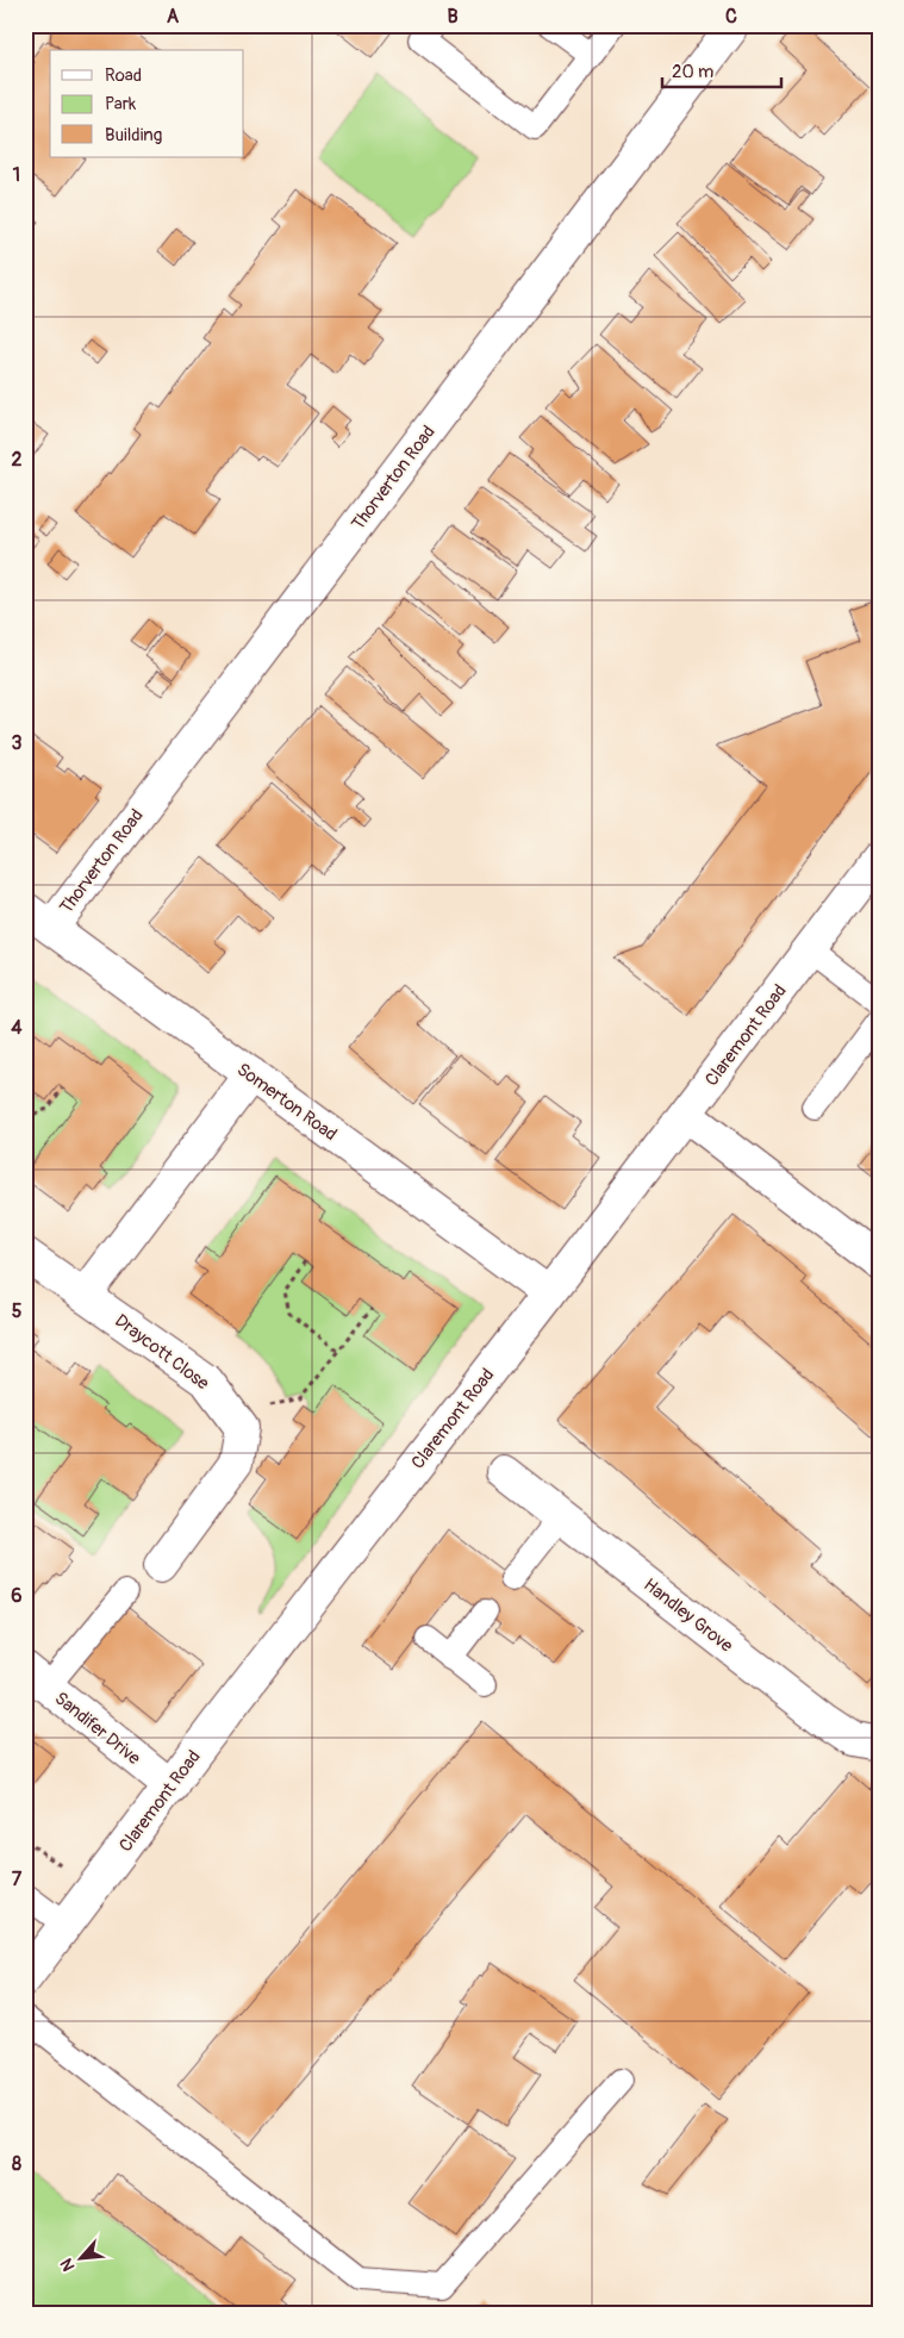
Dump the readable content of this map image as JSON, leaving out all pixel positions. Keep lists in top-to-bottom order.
{
  "streets": {
    "street": [
      "Thorverton Road",
      "Claremont Road",
      "Somerton Road",
      "Draycott Close",
      "Handley Grove",
      "Sandifer Drive"
    ]
  },
  "crossings": [
    ["Thorverton Road", "Somerton Road"],
    ["Claremont Road", "Somerton Road"],
    ["Claremont Road", "Sandifer Drive"]
  ],
  "legend": ["Road", "Park", "Building"],
  "scale_bar": "20 m",
  "north": "bottom left",
  "grid": {
    "columns": ["A", "B", "C"],
    "rows": [
      "1",
      "2",
      "3",
      "4",
      "5",
      "6",
      "7",
      "8"
    ]
  }
}
